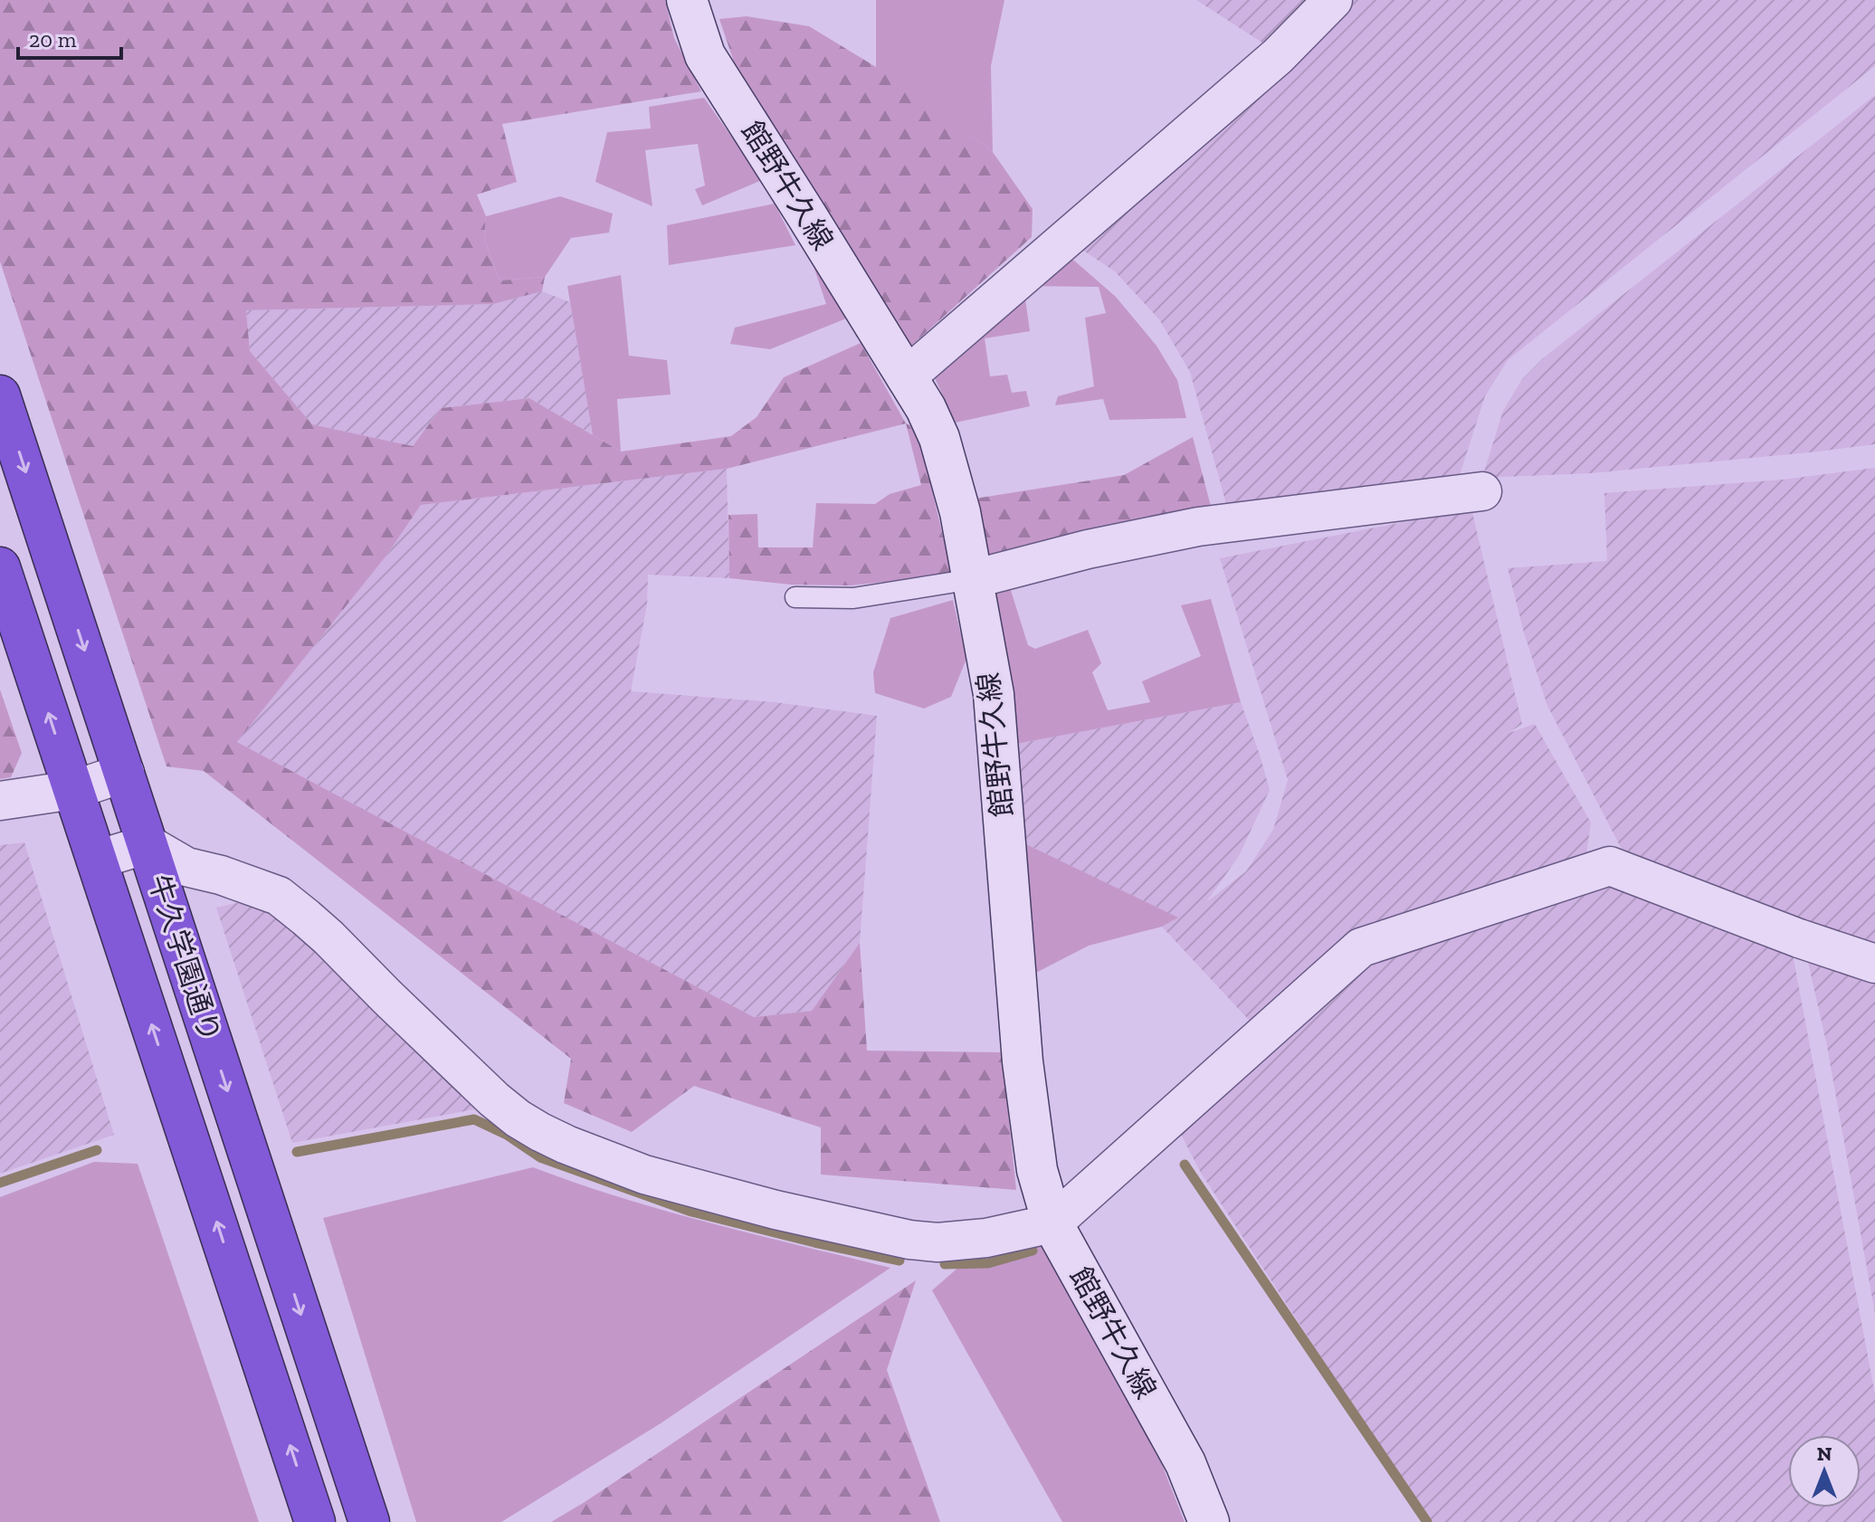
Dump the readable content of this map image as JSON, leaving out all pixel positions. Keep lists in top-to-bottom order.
{
  "streets": {
    "highway": ["牛久学園通り"],
    "main road": ["館野牛久線"]
  },
  "scale_bar": "20 m",
  "north": "top"
}
